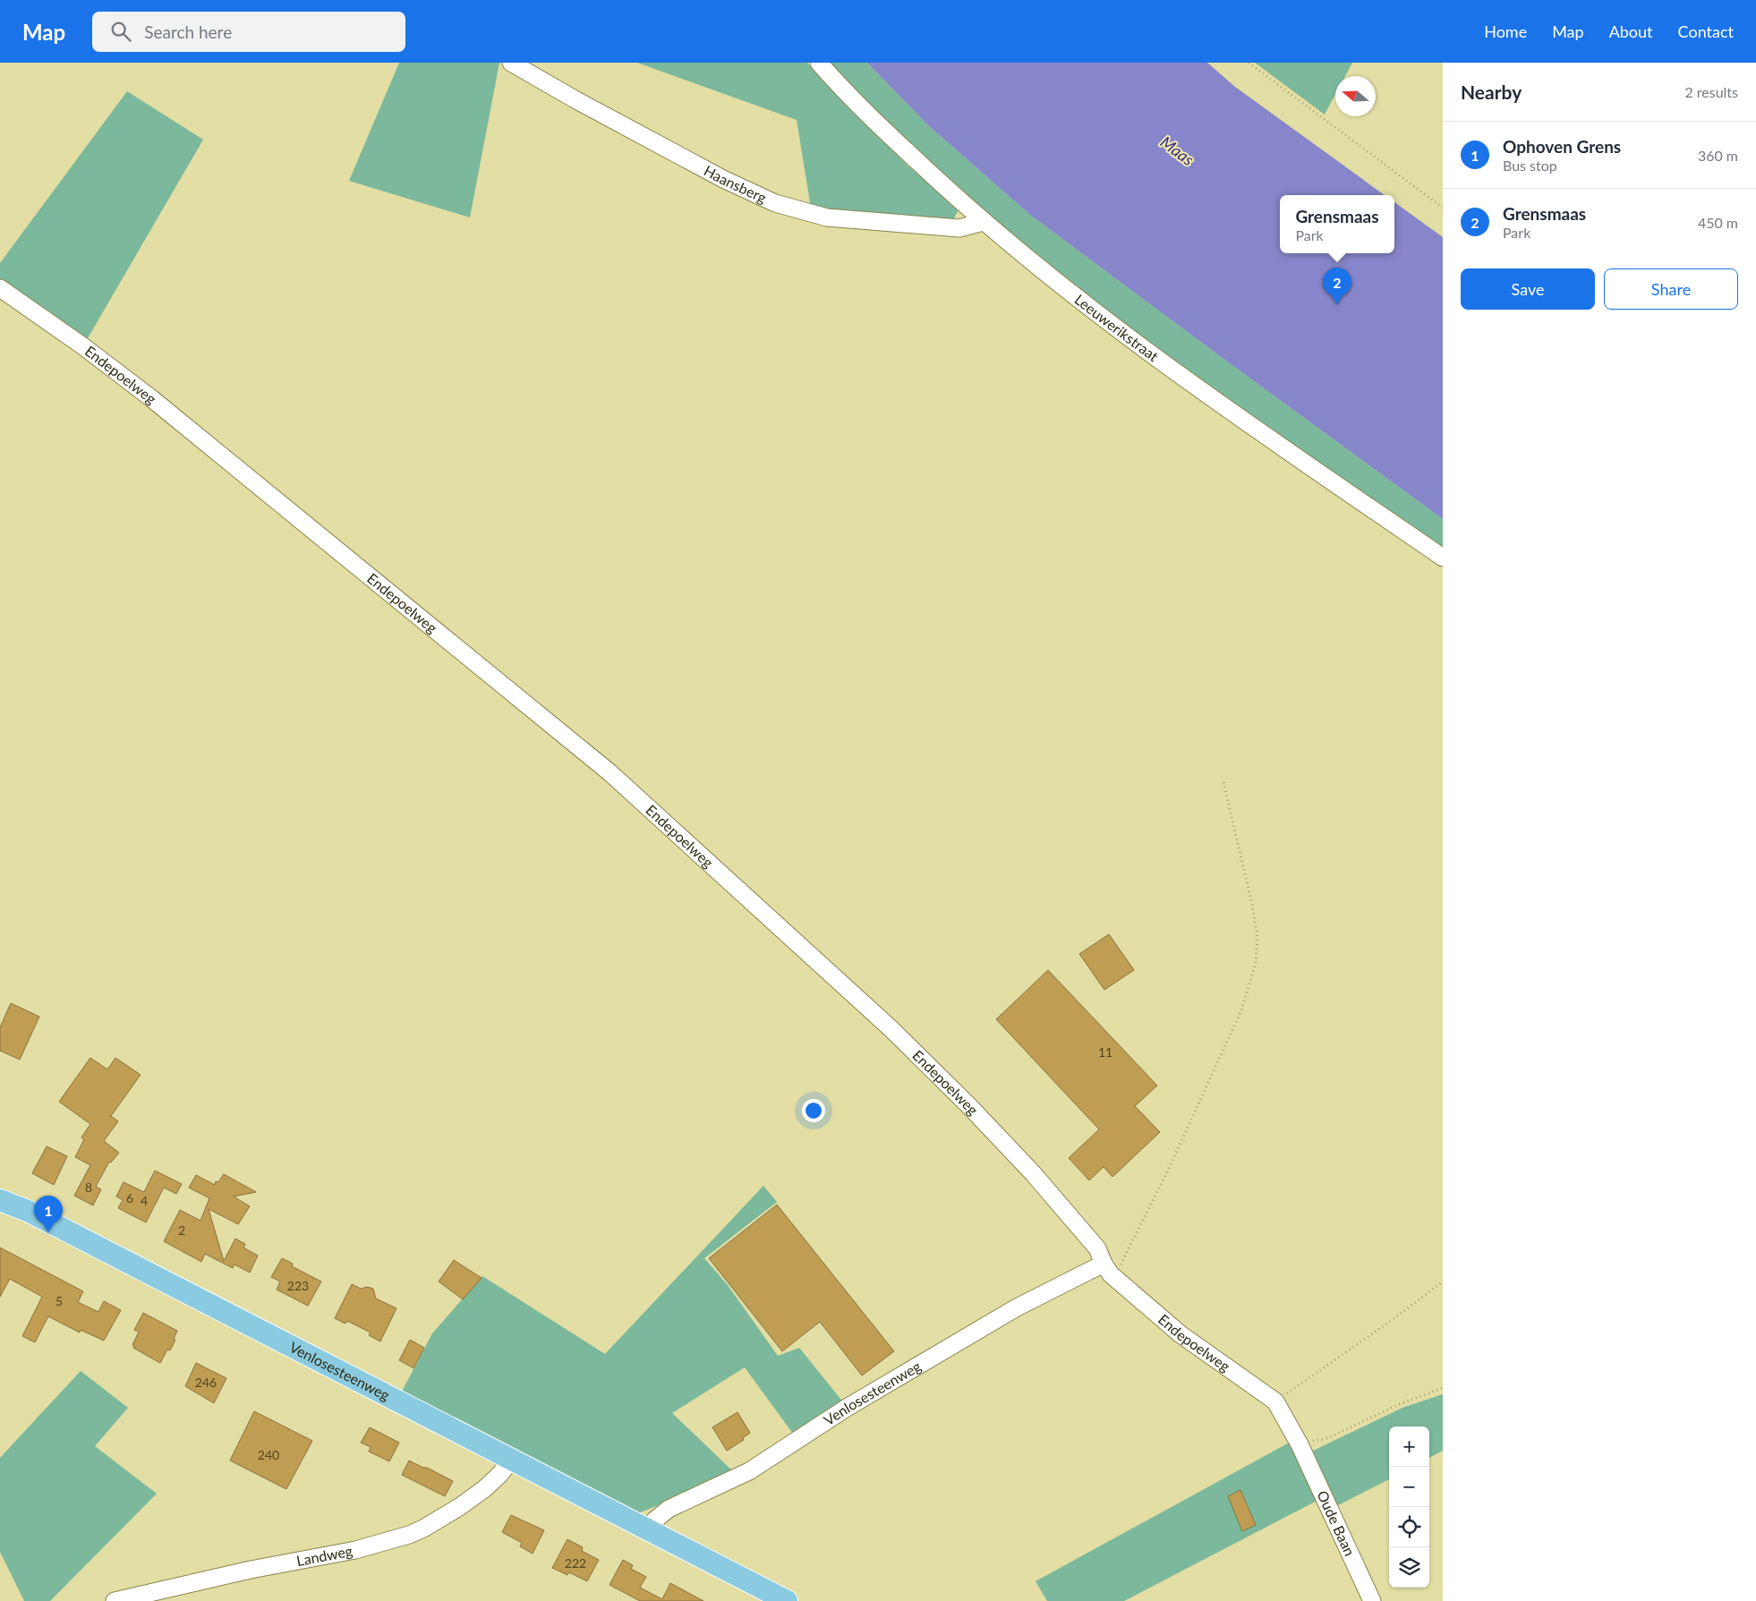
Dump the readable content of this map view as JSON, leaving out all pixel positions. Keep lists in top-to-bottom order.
{
  "streets": {
    "main road": ["Venlosesteenweg"],
    "street": [
      "Haansberg",
      "Leeuwerikstraat",
      "Endepoelweg",
      "Oude Baan",
      "Landweg"
    ]
  },
  "crossings": [
    ["Haansberg", "Leeuwerikstraat"],
    ["Endepoelweg", "Venlosesteenweg"],
    ["Endepoelweg", "Oude Baan"],
    ["Venlosesteenweg", "Landweg"]
  ],
  "water": ["Maas"],
  "house_numbers": [
    "11",
    "8",
    "6",
    "4",
    "2",
    "223",
    "5",
    "246",
    "240",
    "222"
  ],
  "north": "left",
  "page": {
    "header": "Map",
    "search": "Search here",
    "nav": [
      "Home",
      "Map",
      "About",
      "Contact"
    ],
    "heading": ["Nearby", "2 results"],
    "list": [
      {
        "mark": "1",
        "name": "Ophoven Grens",
        "note": "Bus stop",
        "value": "360 m"
      },
      {
        "mark": "2",
        "name": "Grensmaas",
        "note": "Park",
        "value": "450 m"
      }
    ],
    "popup": ["Grensmaas", "Park"],
    "buttons": ["Save", "Share"],
    "pins": ["2", "1"],
    "map_buttons": ["+", "−"]
  }
}
